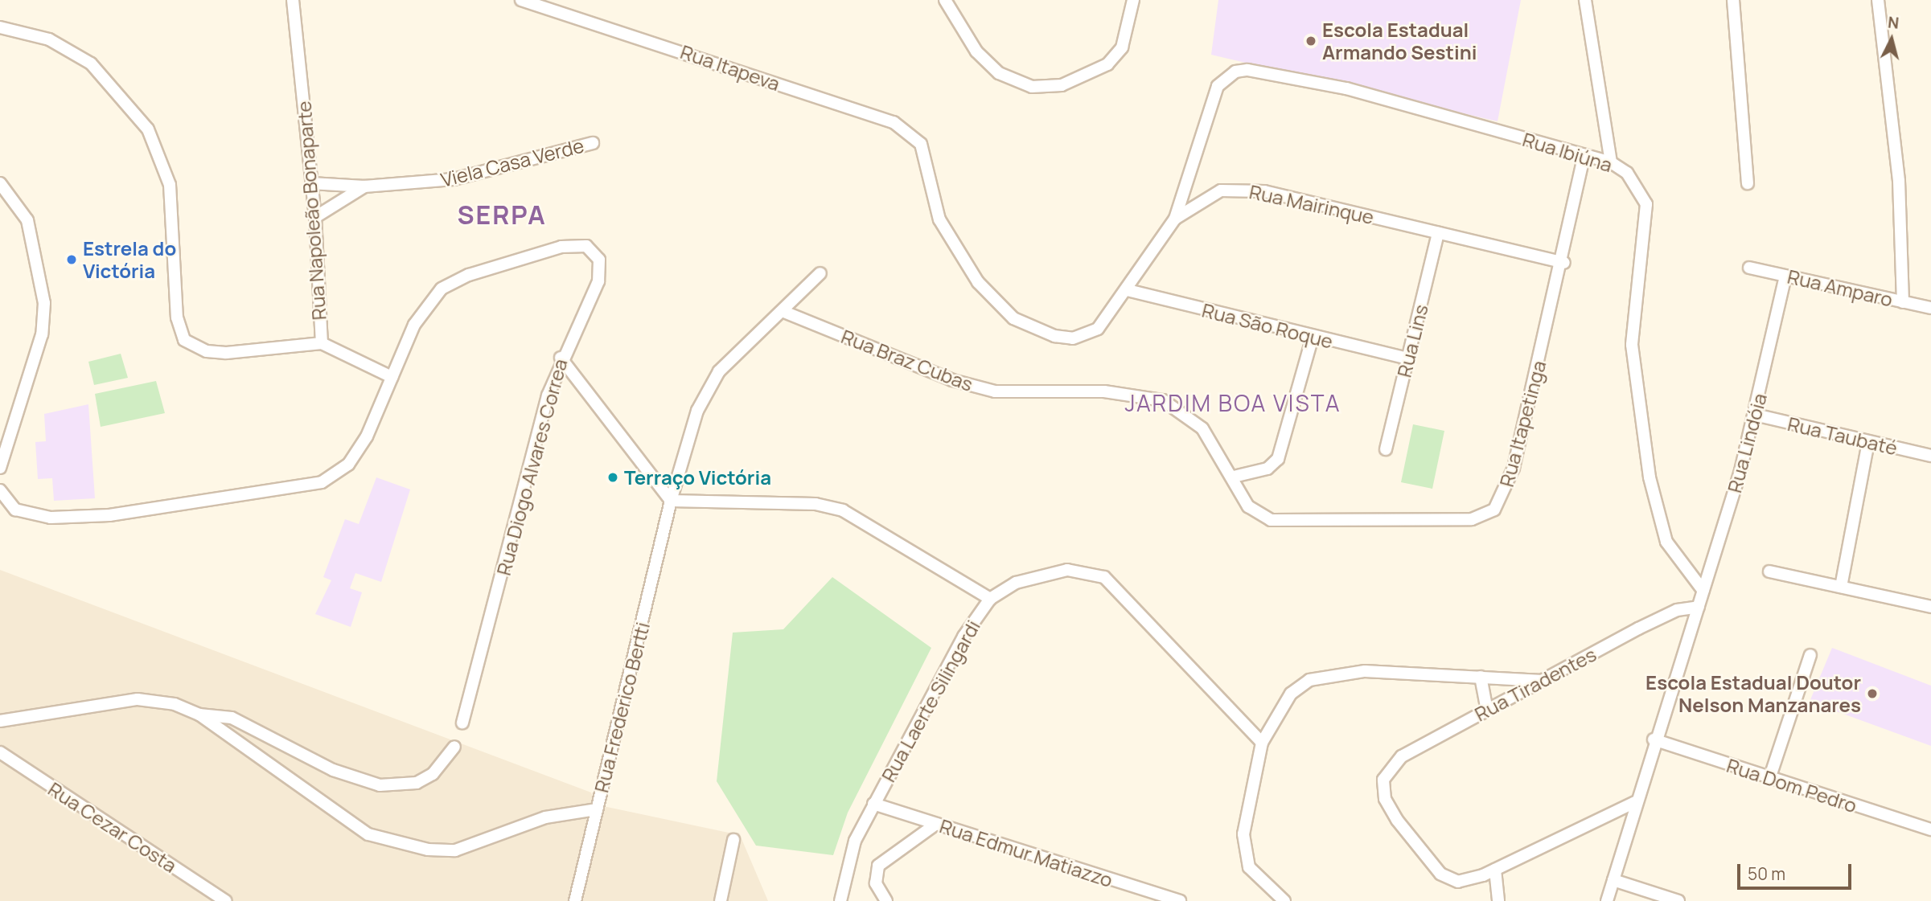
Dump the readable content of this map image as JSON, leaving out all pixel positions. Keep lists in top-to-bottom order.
{
  "streets": {
    "street": [
      "Rua Itapeva",
      "Rua Ibiúna",
      "Viela Casa Verde",
      "Rua Mairinque",
      "Rua Napoleão Bonaparte",
      "Rua Amparo",
      "Rua São Roque",
      "Rua Lins",
      "Rua Braz Cubas",
      "Rua Itapetinga",
      "Rua Taubaté",
      "Rua Lindóia",
      "Rua Diogo Alvares Correa",
      "Rua Tiradentes",
      "Rua Laerte Silingardi",
      "Rua Frederico Bertti",
      "Rua Dom Pedro",
      "Rua Cezar Costa",
      "Rua Edmur Matiazzo"
    ]
  },
  "crossings": [
    ["Rua Itapeva", "Rua Mairinque"],
    ["Rua Ibiúna", "Rua Mairinque"],
    ["Rua Ibiúna", "Rua Itapetinga"],
    ["Rua Ibiúna", "Rua Lindóia"],
    ["Viela Casa Verde", "Rua Napoleão Bonaparte"],
    ["Rua Mairinque", "Rua São Roque"],
    ["Rua Mairinque", "Rua Lins"],
    ["Rua Mairinque", "Rua Itapetinga"],
    ["Rua Napoleão Bonaparte", "Rua Diogo Alvares Correa"],
    ["Rua Amparo", "Rua Lindóia"],
    ["Rua São Roque", "Rua Lins"],
    ["Rua Braz Cubas", "Rua Itapetinga"],
    ["Rua Braz Cubas", "Rua Frederico Bertti"],
    ["Rua Taubaté", "Rua Lindóia"],
    ["Rua Lindóia", "Rua Tiradentes"],
    ["Rua Lindóia", "Rua Dom Pedro"],
    ["Rua Laerte Silingardi", "Rua Edmur Matiazzo"]
  ],
  "districts": ["SERPA", "JARDIM BOA VISTA"],
  "places": [
    "Escola Estadual Armando Sestini",
    "Estrela do Victória",
    "Terraço Victória",
    "Escola Estadual Doutor Nelson Manzanares"
  ],
  "scale_bar": "50 m",
  "north": "top"
}
